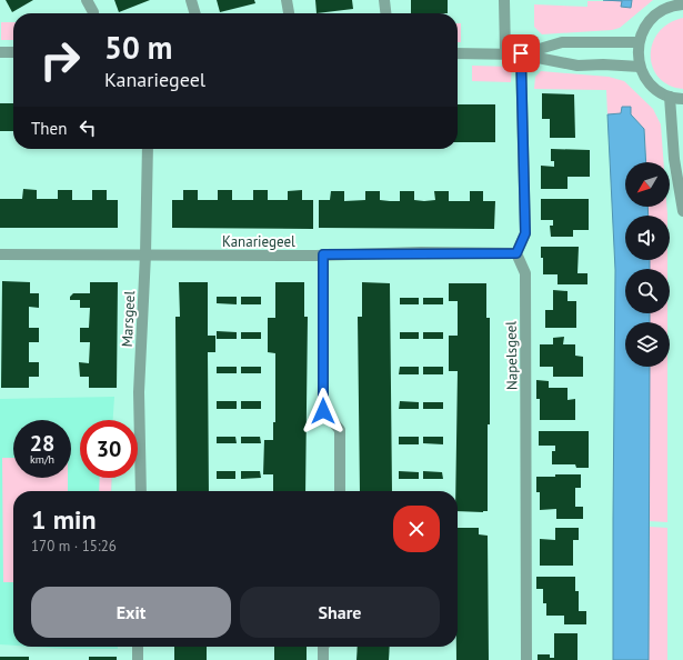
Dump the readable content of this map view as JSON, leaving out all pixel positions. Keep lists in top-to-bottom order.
{
  "streets": {
    "street": ["Kanariegeel", "Marsgeel", "Napelsgeel"]
  },
  "crossings": [
    ["Kanariegeel", "Marsgeel"],
    ["Kanariegeel", "Napelsgeel"]
  ],
  "north": "bottom left",
  "page": {
    "turn": ["50 m", "Kanariegeel"],
    "then": "Then",
    "speed": "28 km/h",
    "limit": "30",
    "heading": ["1 min", "170 m · 15:26"],
    "buttons": ["Exit", "Share"]
  }
}
